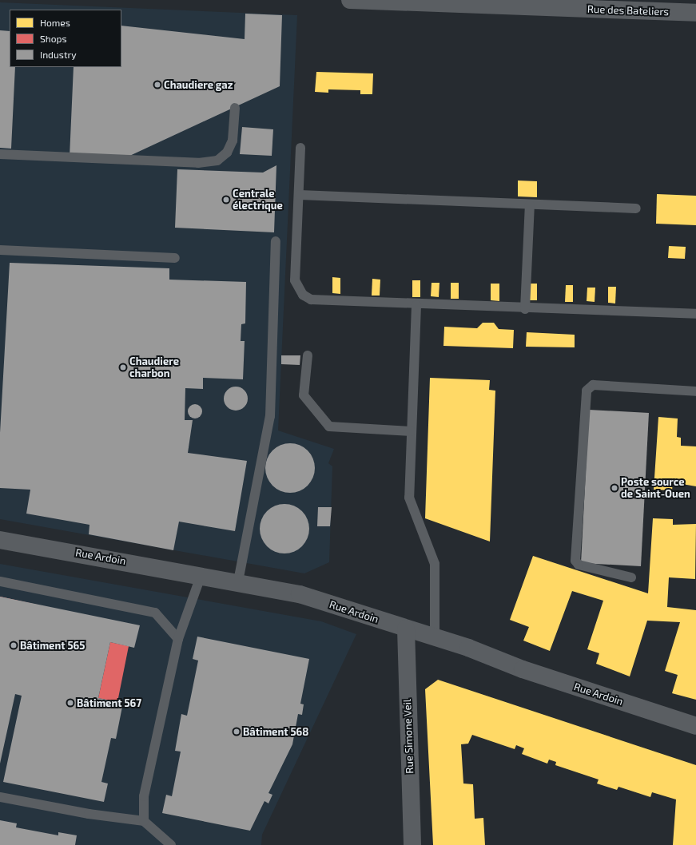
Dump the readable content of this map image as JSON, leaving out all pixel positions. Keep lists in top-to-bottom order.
{
  "streets": {
    "street": ["Rue des Bateliers", "Rue Ardoin", "Rue Simone Veil"]
  },
  "crossings": [
    ["Rue Ardoin", "Rue Simone Veil"]
  ],
  "places": [
    "Chaudiere gaz",
    "Centrale électrique",
    "Chaudiere charbon",
    "Poste source de Saint-Ouen",
    "Bâtiment 565",
    "Bâtiment 567",
    "Bâtiment 568"
  ],
  "legend": ["Homes", "Shops", "Industry"]
}
